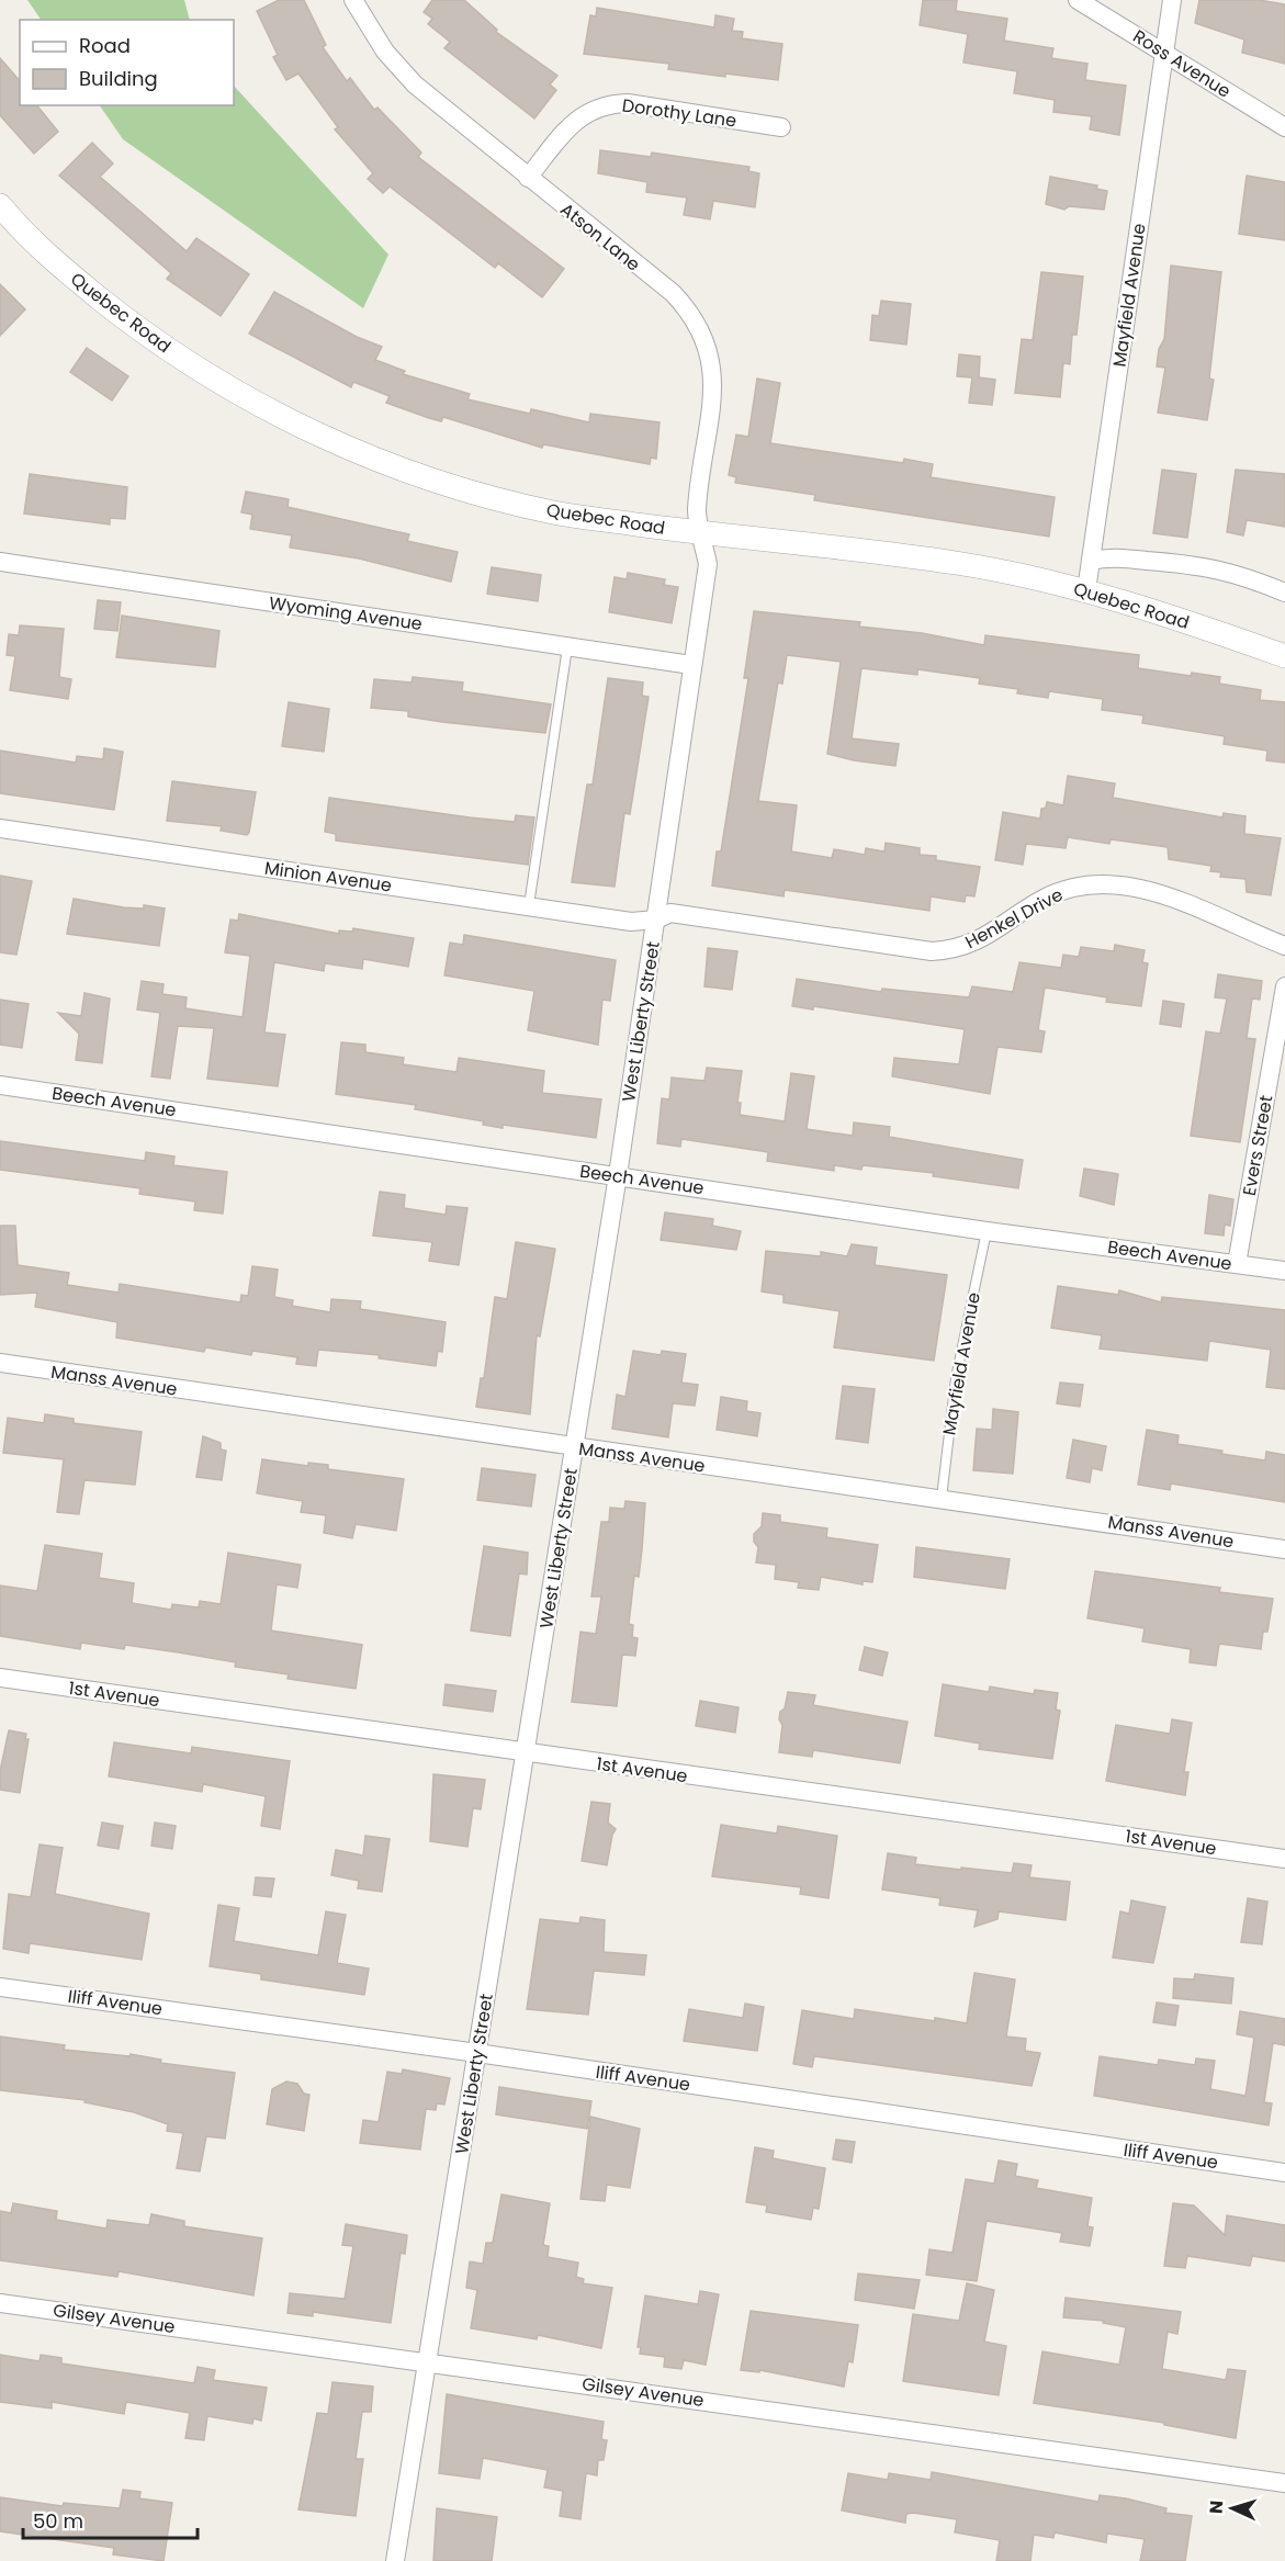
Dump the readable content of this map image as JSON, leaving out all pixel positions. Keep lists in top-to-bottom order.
{
  "streets": {
    "street": [
      "Ross Avenue",
      "Dorothy Lane",
      "Atson Lane",
      "Mayfield Avenue",
      "Quebec Road",
      "Wyoming Avenue",
      "Minion Avenue",
      "Henkel Drive",
      "West Liberty Street",
      "Beech Avenue",
      "Evers Street",
      "Manss Avenue",
      "1st Avenue",
      "Iliff Avenue",
      "Gilsey Avenue"
    ]
  },
  "crossings": [
    ["Ross Avenue", "Mayfield Avenue"],
    ["Dorothy Lane", "Atson Lane"],
    ["Atson Lane", "Quebec Road"],
    ["Atson Lane", "West Liberty Street"],
    ["Mayfield Avenue", "Quebec Road"],
    ["Mayfield Avenue", "Beech Avenue"],
    ["Mayfield Avenue", "Manss Avenue"],
    ["Quebec Road", "West Liberty Street"],
    ["Wyoming Avenue", "West Liberty Street"],
    ["Minion Avenue", "Henkel Drive"],
    ["Minion Avenue", "West Liberty Street"],
    ["Henkel Drive", "West Liberty Street"],
    ["West Liberty Street", "Beech Avenue"],
    ["West Liberty Street", "Manss Avenue"],
    ["West Liberty Street", "1st Avenue"],
    ["West Liberty Street", "Iliff Avenue"],
    ["West Liberty Street", "Gilsey Avenue"],
    ["Beech Avenue", "Evers Street"]
  ],
  "legend": ["Road", "Building"],
  "scale_bar": "50 m",
  "north": "left"
}
